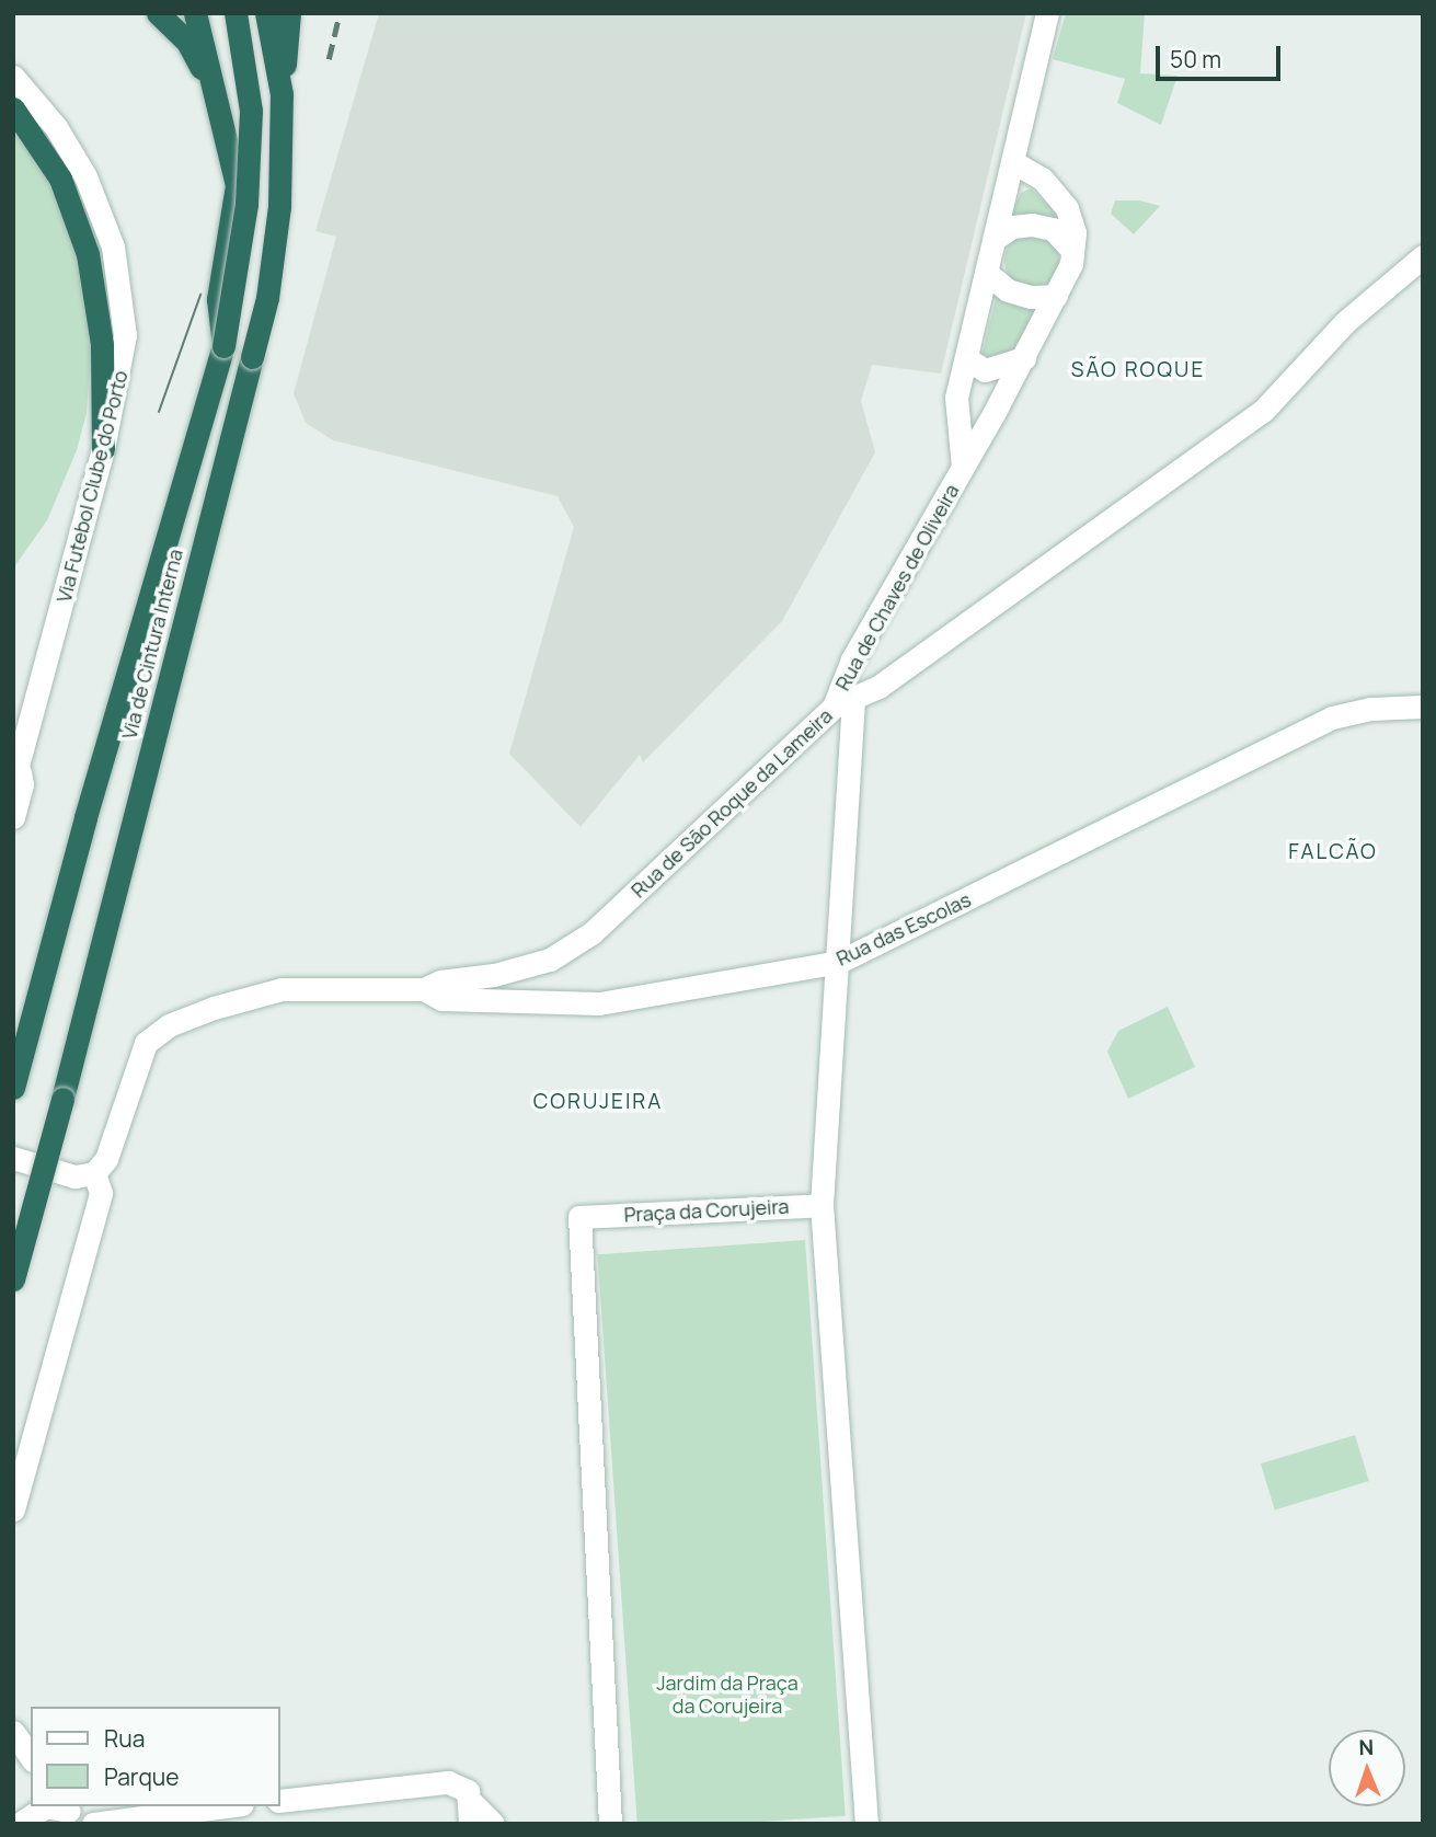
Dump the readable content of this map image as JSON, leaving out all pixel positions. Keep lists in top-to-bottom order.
{
  "streets": {
    "highway": ["Via de Cintura Interna"],
    "street": [
      "Via Futebol Clube do Porto",
      "Rua de Chaves de Oliveira",
      "Rua de São Roque da Lameira",
      "Rua das Escolas",
      "Praça da Corujeira"
    ]
  },
  "crossings": [
    ["Rua de Chaves de Oliveira", "Rua de São Roque da Lameira"],
    ["Rua de São Roque da Lameira", "Rua das Escolas"]
  ],
  "districts": ["SÃO ROQUE", "FALCÃO", "CORUJEIRA"],
  "parks": ["Jardim da Praça da Corujeira"],
  "legend": ["Rua", "Parque"],
  "scale_bar": "50 m",
  "north": "top"
}
